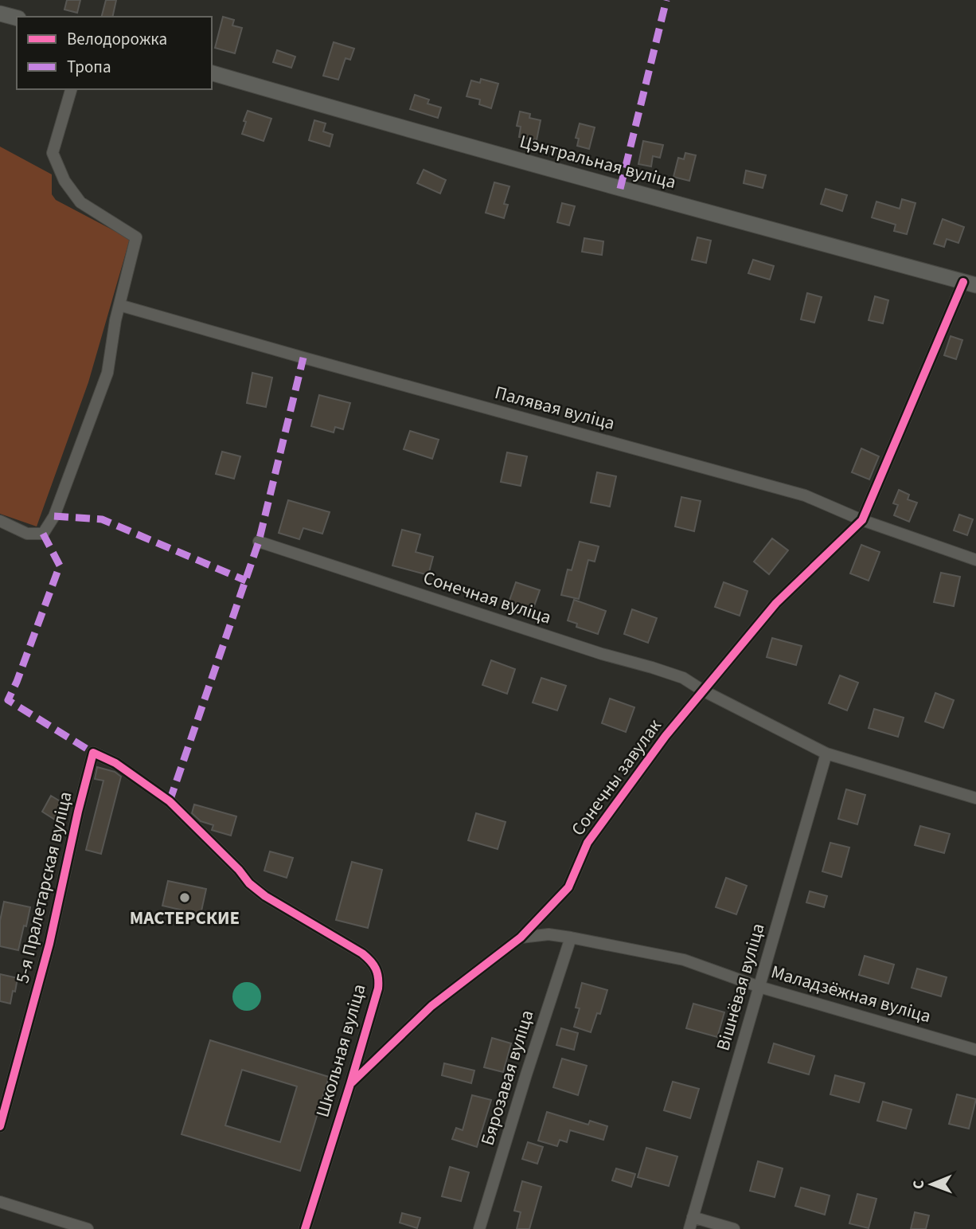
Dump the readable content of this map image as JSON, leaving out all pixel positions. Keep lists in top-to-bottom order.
{
  "streets": {
    "street": [
      "Цэнтральная вуліца",
      "Палявая вуліца",
      "Сонечная вуліца",
      "Сонечны завулак",
      "5-я Пралетарская вуліца",
      "Вішнёвая вуліца",
      "Маладзёжная вуліца",
      "Школьная вуліца",
      "Бярозавая вуліца"
    ]
  },
  "crossings": [
    ["Палявая вуліца", "Сонечны завулак"],
    ["Сонечная вуліца", "Сонечны завулак"],
    ["Сонечны завулак", "Маладзёжная вуліца"],
    ["Сонечны завулак", "Школьная вуліца"],
    ["5-я Пралетарская вуліца", "Школьная вуліца"],
    ["Вішнёвая вуліца", "Маладзёжная вуліца"],
    ["Маладзёжная вуліца", "Бярозавая вуліца"]
  ],
  "places": ["МАСТЕРСКИЕ"],
  "legend": ["Велодорожка", "Тропа"],
  "north": "left"
}
